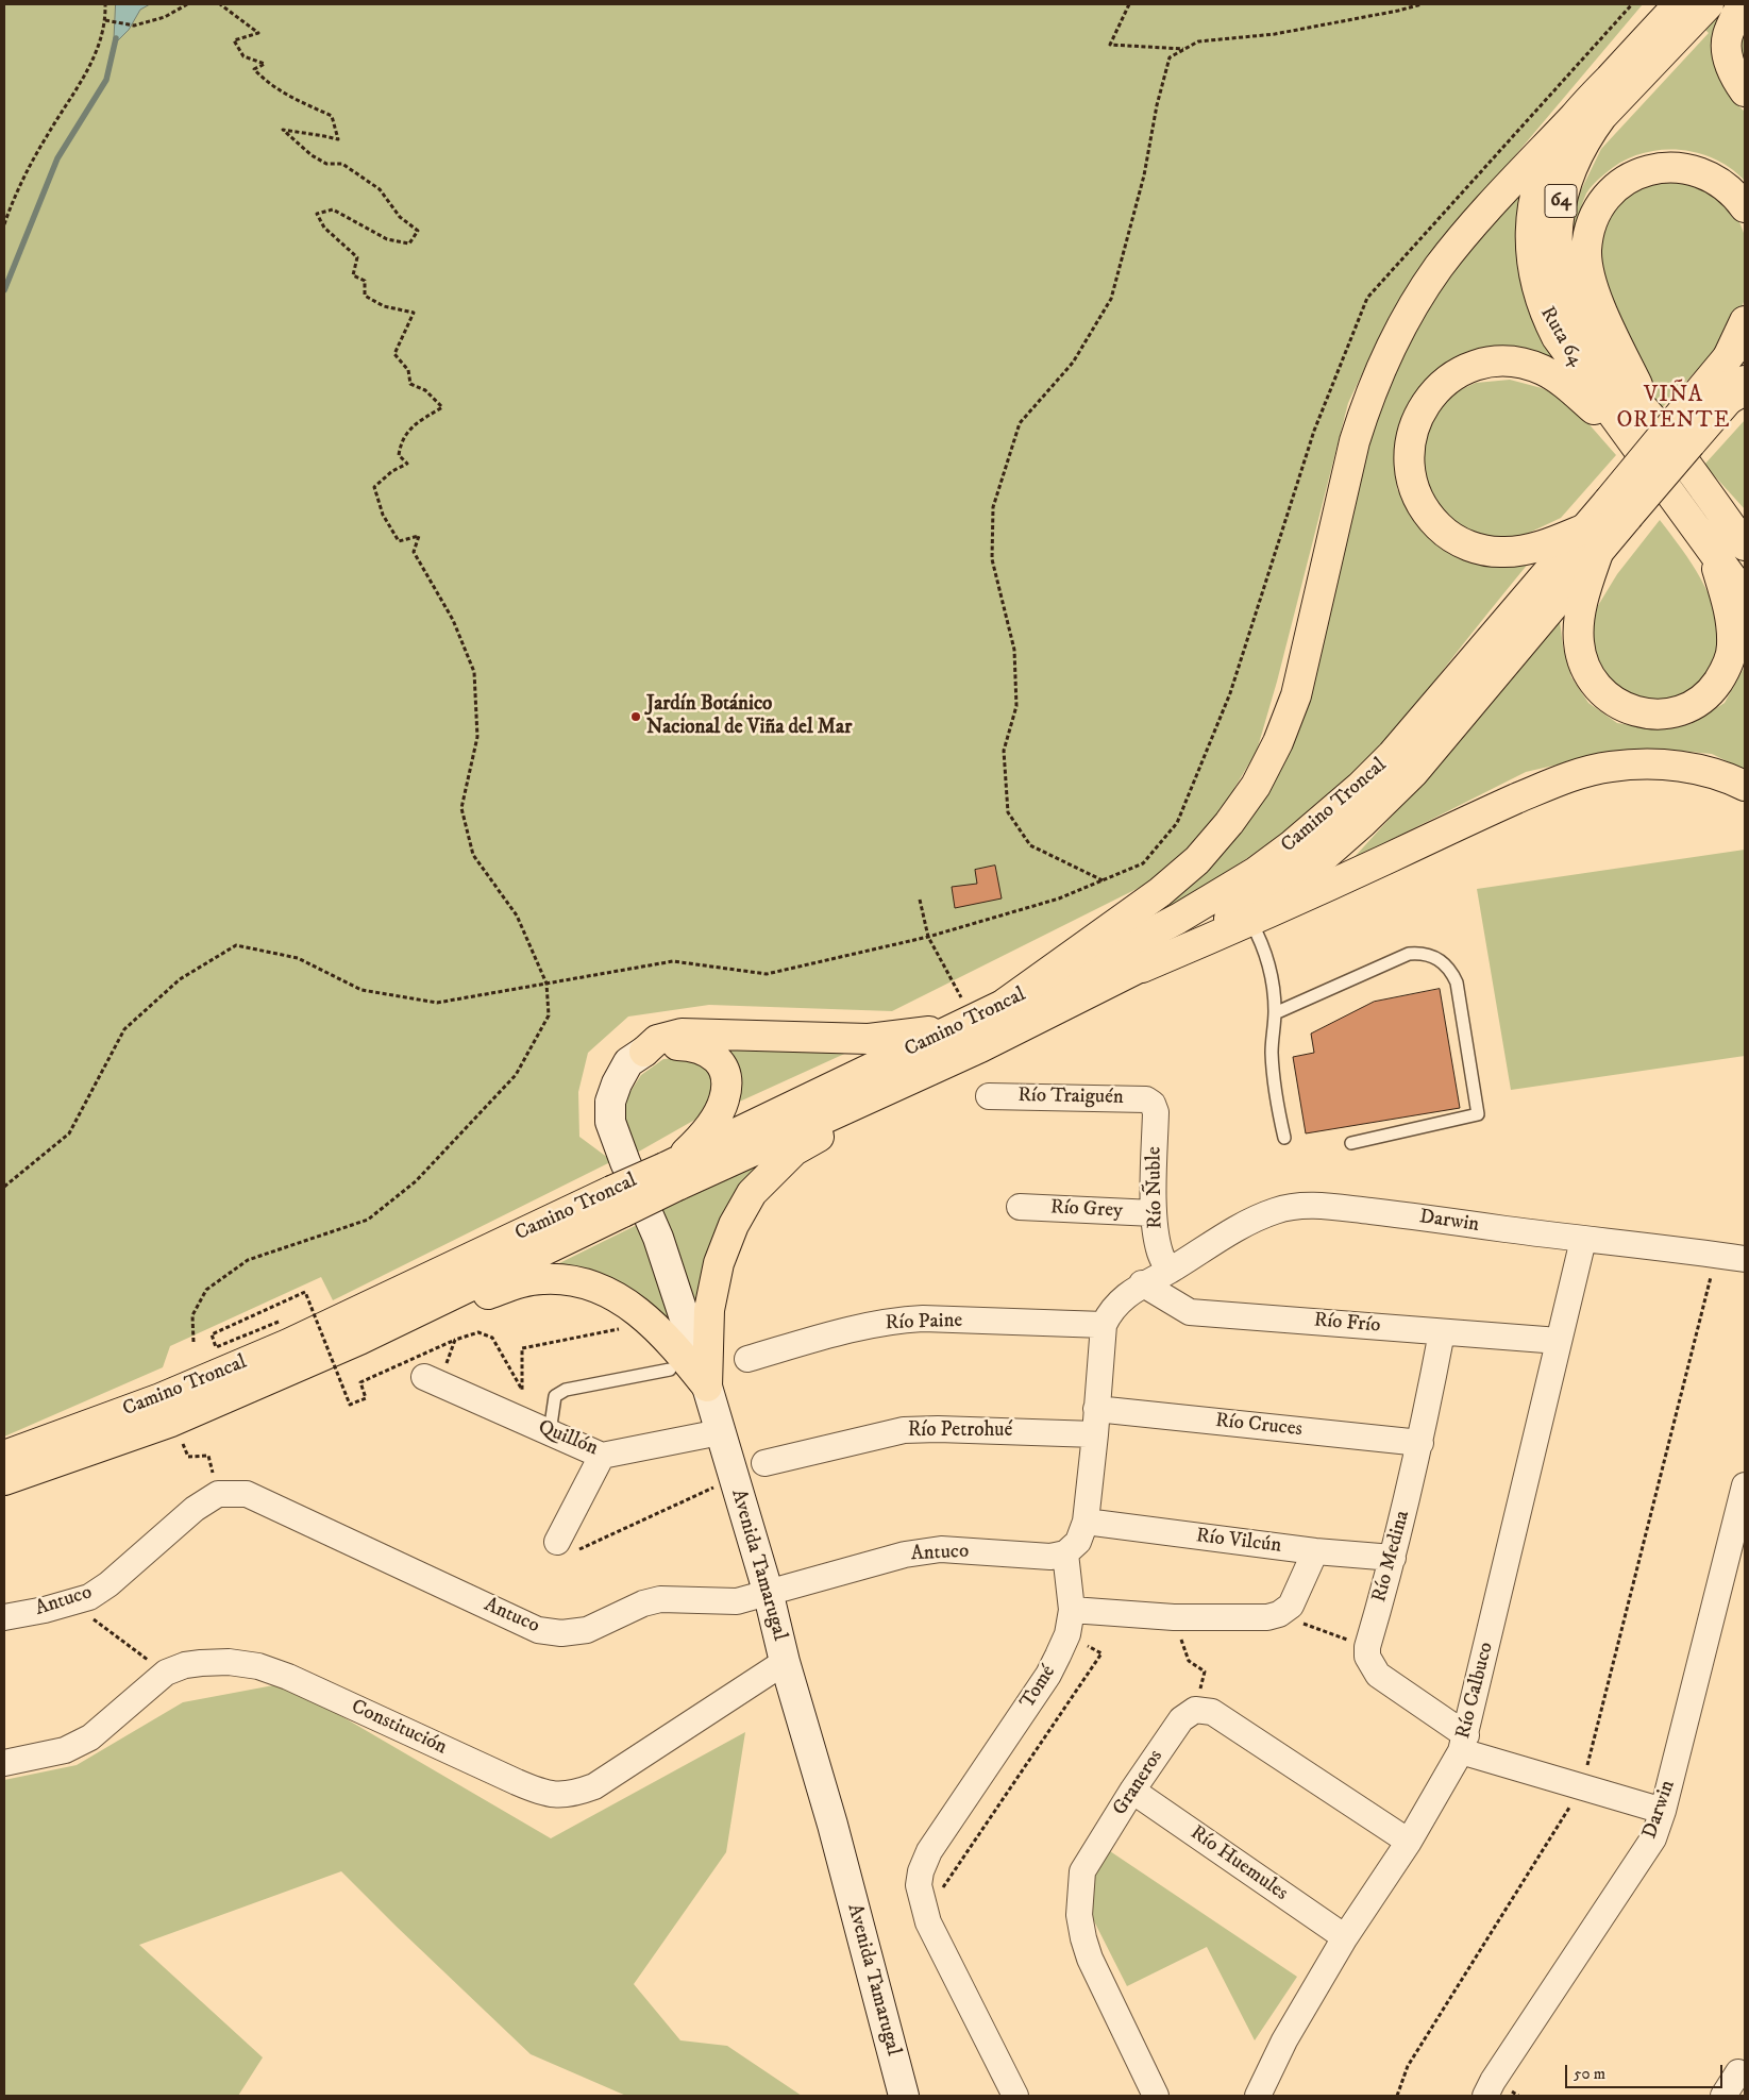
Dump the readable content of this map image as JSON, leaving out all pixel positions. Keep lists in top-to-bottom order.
{
  "streets": {
    "main road": ["64", "Ruta 64", "Camino Troncal"],
    "street": [
      "Río Traiguén",
      "Río Ñuble",
      "Río Grey",
      "Darwin",
      "Río Paine",
      "Río Frío",
      "Río Cruces",
      "Río Petrohué",
      "Quillón",
      "Río Vilcún",
      "Antuco",
      "Río Medina",
      "Avenida Tamarugal",
      "Tomé",
      "Río Calbuco",
      "Constitución",
      "Graneros",
      "Río Huemules"
    ]
  },
  "crossings": [
    ["64", "Ruta 64"],
    ["Ruta 64", "Camino Troncal"],
    ["Río Traiguén", "Río Ñuble"],
    ["Río Ñuble", "Río Grey"],
    ["Río Ñuble", "Darwin"],
    ["Darwin", "Río Calbuco"],
    ["Río Frío", "Río Medina"],
    ["Río Frío", "Río Calbuco"],
    ["Río Cruces", "Río Medina"],
    ["Quillón", "Avenida Tamarugal"],
    ["Río Vilcún", "Río Medina"],
    ["Antuco", "Avenida Tamarugal"],
    ["Antuco", "Tomé"],
    ["Avenida Tamarugal", "Constitución"],
    ["Río Calbuco", "Río Huemules"],
    ["Graneros", "Río Huemules"]
  ],
  "districts": ["VIÑA ORIENTE"],
  "places": ["Jardín Botánico Nacional de Viña del Mar"],
  "scale_bar": "50 m"
}
